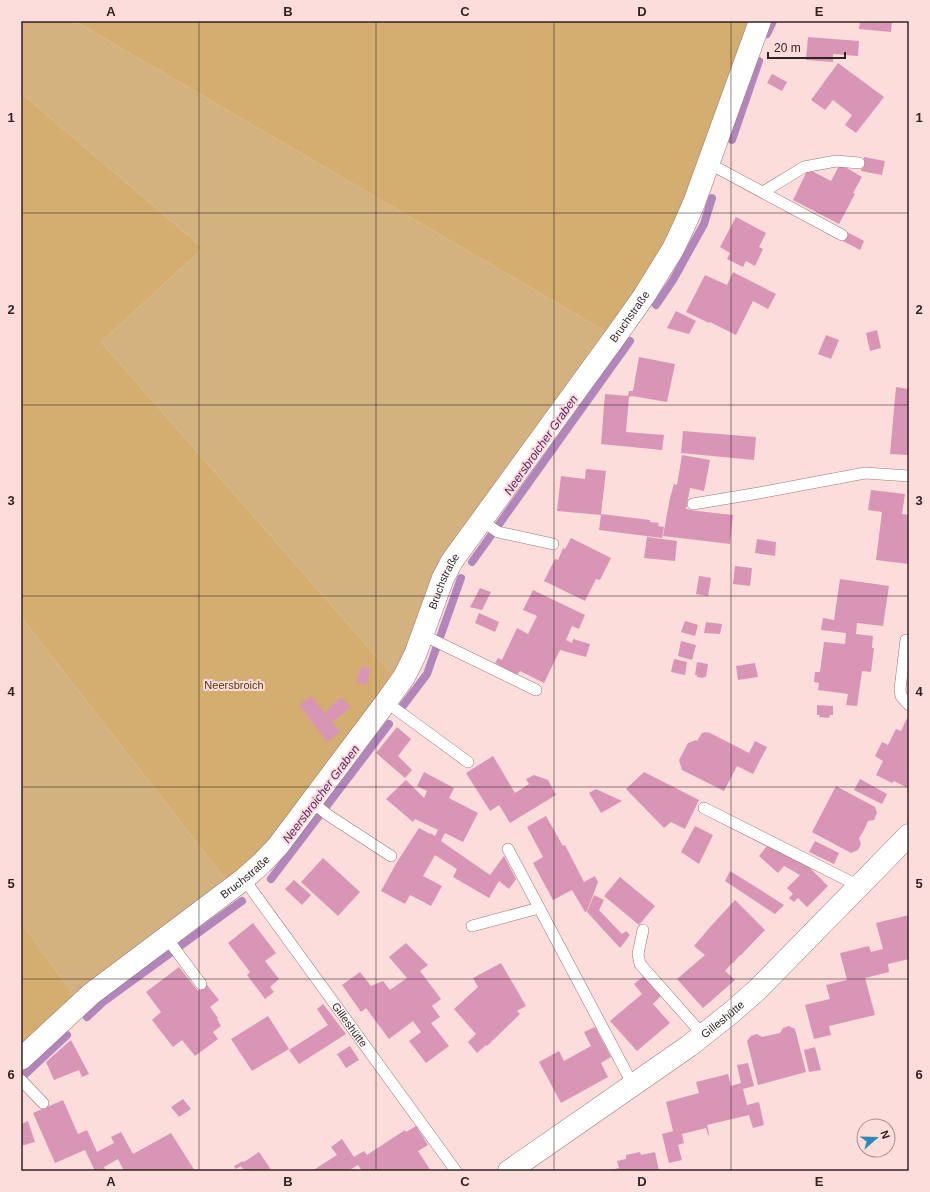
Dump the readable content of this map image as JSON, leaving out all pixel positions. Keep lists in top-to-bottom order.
{
  "streets": {
    "street": ["Bruchstraße", "Gilleshütte"]
  },
  "crossings": [
    ["Bruchstraße", "Gilleshütte"]
  ],
  "water": ["Neersbroicher Graben"],
  "parks": ["Neersbroich"],
  "scale_bar": "20 m",
  "north": "right",
  "grid": {
    "columns": [
      "A",
      "B",
      "C",
      "D",
      "E"
    ],
    "rows": [
      "1",
      "2",
      "3",
      "4",
      "5",
      "6"
    ]
  }
}
